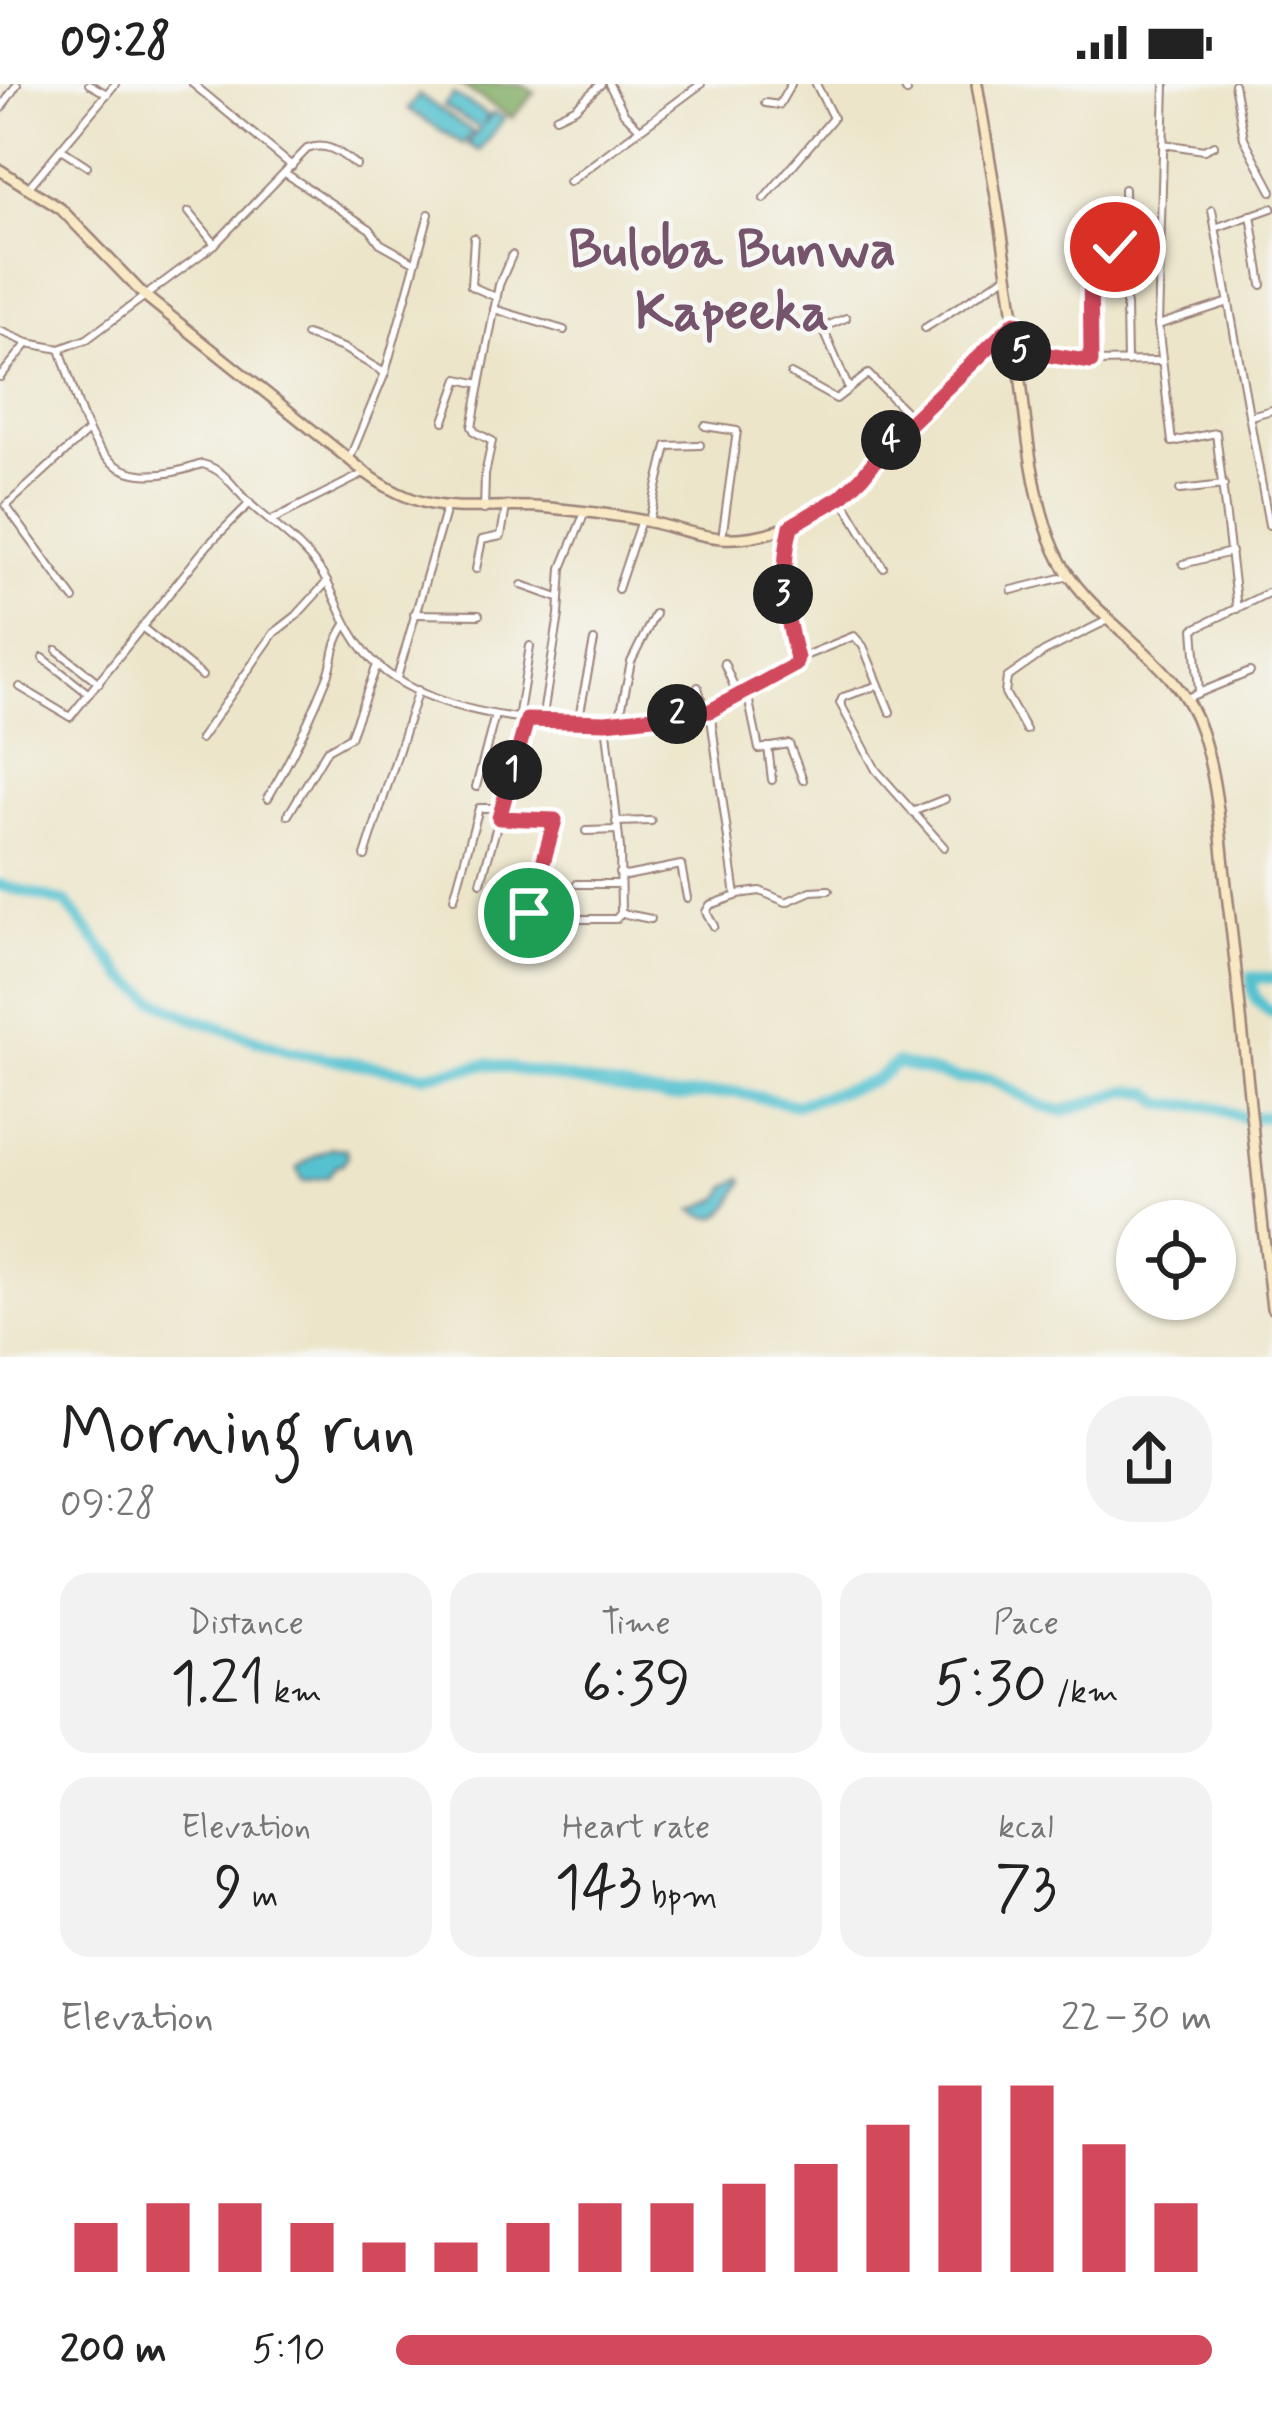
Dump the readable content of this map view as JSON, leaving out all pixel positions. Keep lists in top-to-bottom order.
{
  "districts": ["Buloba Bunwa Kapeeka"],
  "page": {
    "status": "09:28",
    "pins": [
      "5",
      "4",
      "3",
      "2",
      "1"
    ],
    "heading": ["Morning run", "09:28"],
    "stats": [
      ["Distance", "1.21 km"],
      ["Time", "6:39"],
      ["Pace", "5:30 /km"],
      ["Elevation", "9 m"],
      ["Heart rate", "143 bpm"],
      ["kcal", "73"]
    ],
    "chart": ["Elevation", "22–30 m"],
    "list": [
      {
        "name": "200 m",
        "note": "5:10"
      }
    ]
  }
}
